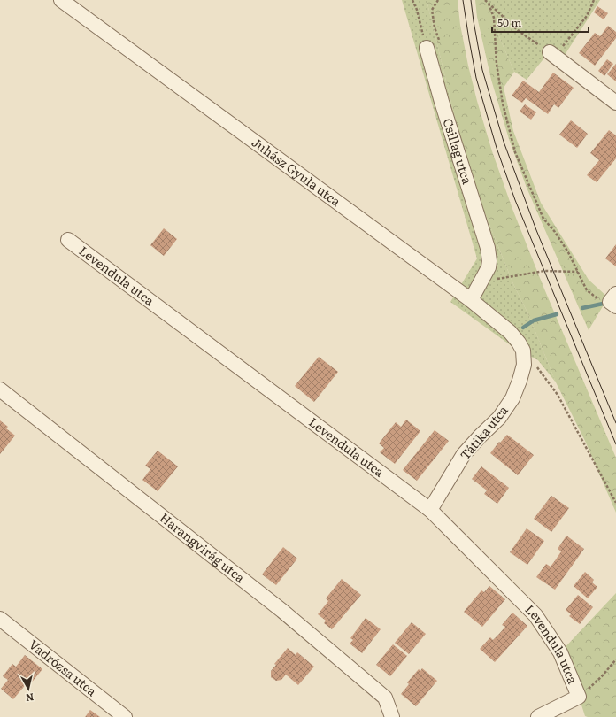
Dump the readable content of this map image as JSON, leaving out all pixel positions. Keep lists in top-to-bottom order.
{
  "streets": {
    "street": [
      "Csillag utca",
      "Juhász Gyula utca",
      "Levendula utca",
      "Tátika utca",
      "Harangvirág utca",
      "Vadrózsa utca"
    ]
  },
  "crossings": [
    ["Csillag utca", "Juhász Gyula utca"],
    ["Juhász Gyula utca", "Tátika utca"],
    ["Levendula utca", "Tátika utca"]
  ],
  "scale_bar": "50 m",
  "north": "bottom"
}
